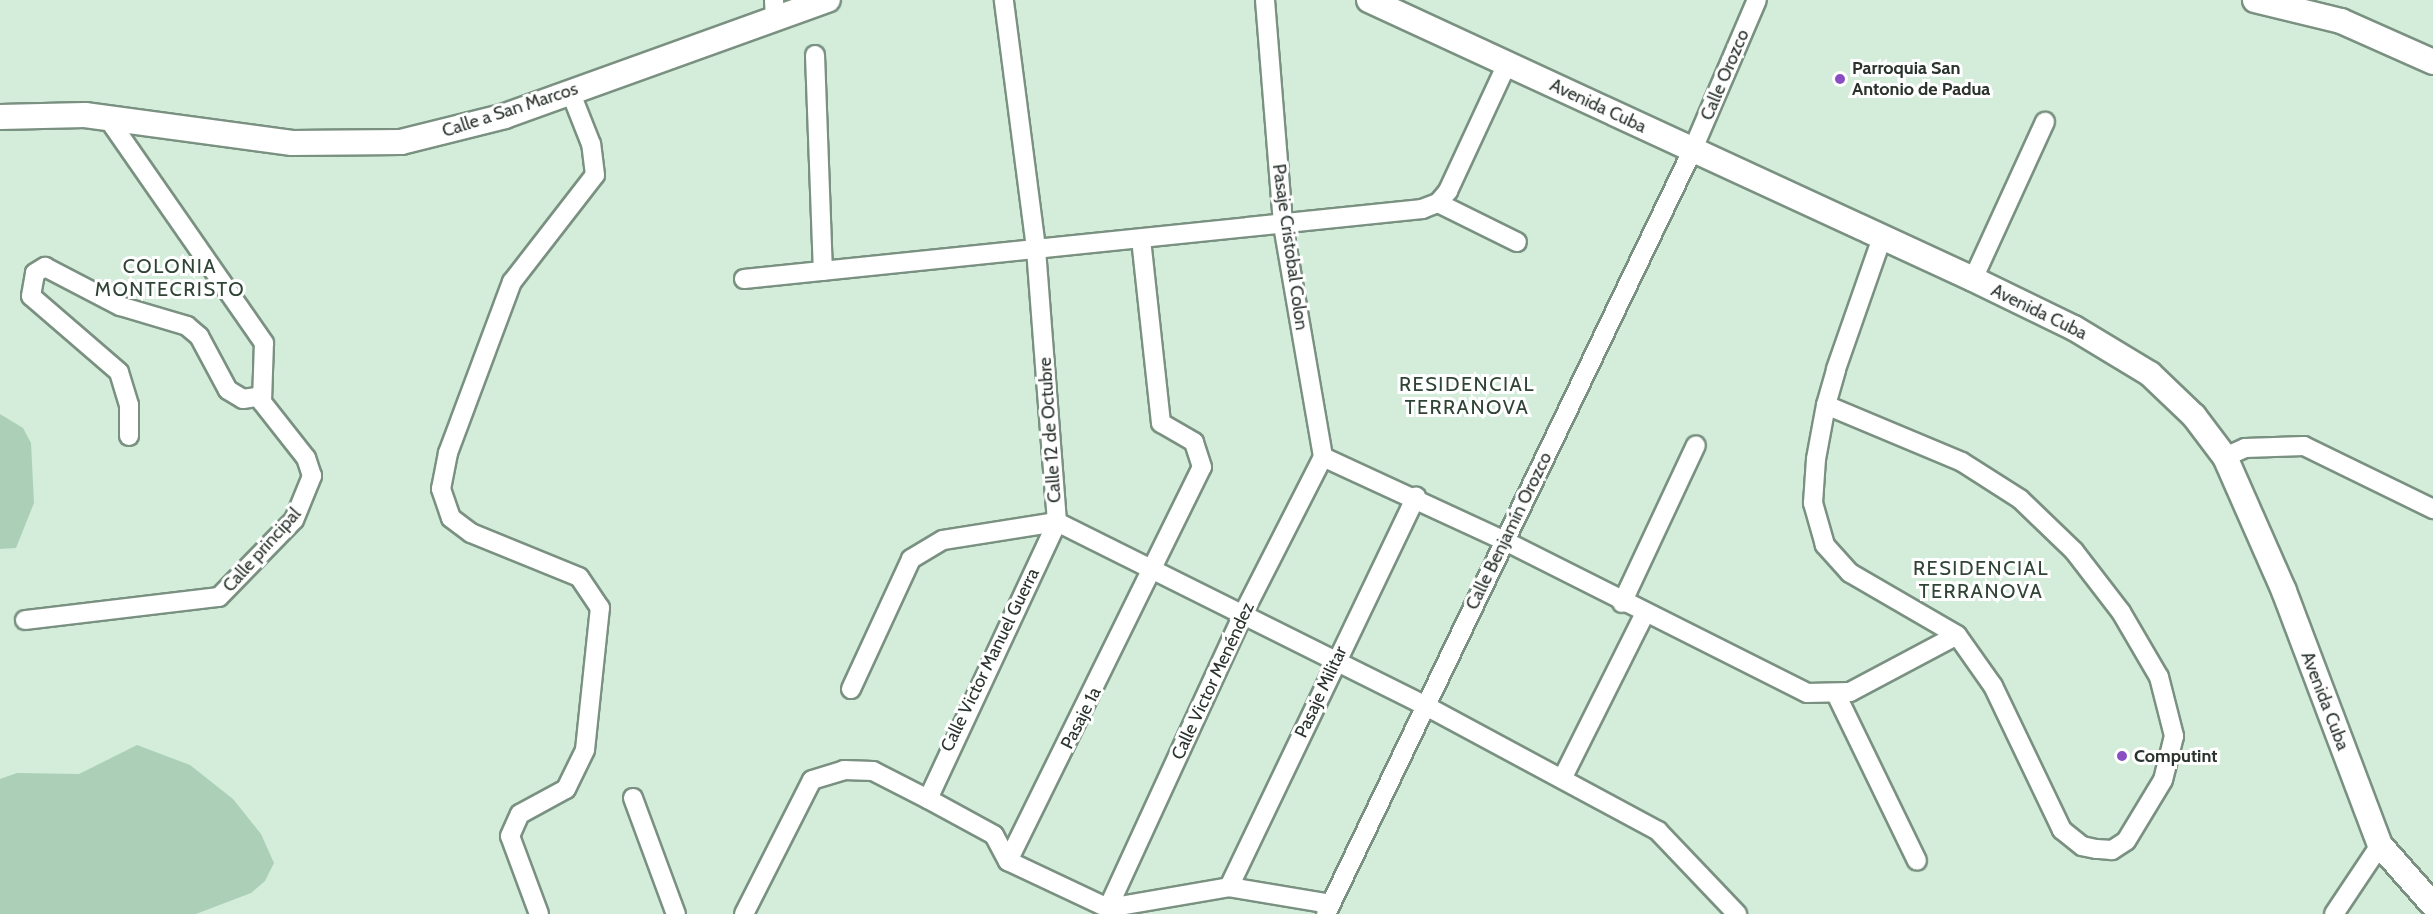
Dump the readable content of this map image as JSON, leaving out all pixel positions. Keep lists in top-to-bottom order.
{
  "streets": {
    "main road": ["Avenida Cuba", "Calle a San Marcos"],
    "street": [
      "Calle Orozco",
      "Pasaje Cristobal Colon",
      "Calle 12 de Octubre",
      "Calle Benjamín Orozco",
      "Calle principal",
      "Calle Victor Manuel Guerra",
      "Calle Victor Menéndez",
      "Pasaje Militar",
      "Pasaje 1a"
    ]
  },
  "crossings": [
    ["Calle Orozco", "Avenida Cuba"],
    ["Calle Orozco", "Calle Benjamín Orozco"],
    ["Avenida Cuba", "Calle Benjamín Orozco"],
    ["Calle a San Marcos", "Calle principal"],
    ["Pasaje Cristobal Colon", "Calle Victor Menéndez"],
    ["Calle 12 de Octubre", "Calle Benjamín Orozco"],
    ["Calle 12 de Octubre", "Calle Victor Manuel Guerra"],
    ["Calle 12 de Octubre", "Calle Victor Menéndez"],
    ["Calle 12 de Octubre", "Pasaje Militar"],
    ["Calle 12 de Octubre", "Pasaje 1a"]
  ],
  "districts": ["COLONIA MONTECRISTO", "RESIDENCIAL TERRANOVA", "RESIDENCIAL TERRANOVA"],
  "places": ["Parroquia San Antonio de Padua", "Computint"]
}
